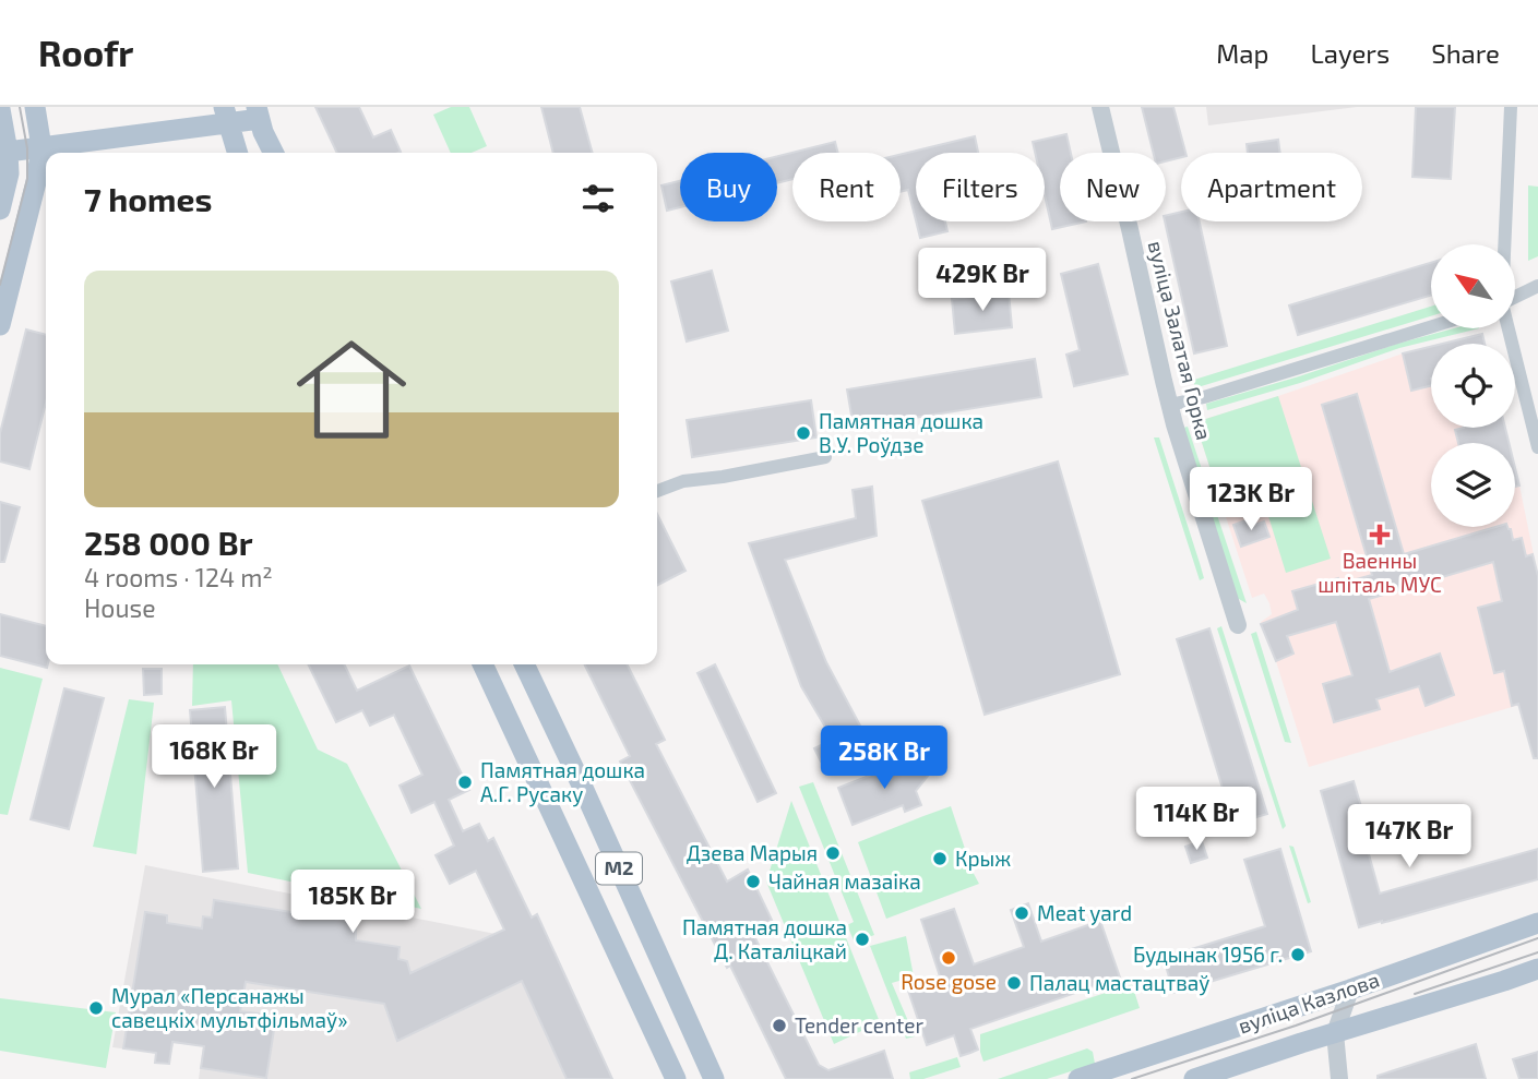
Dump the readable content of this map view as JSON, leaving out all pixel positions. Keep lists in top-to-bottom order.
{
  "streets": {
    "main road": ["М2", "вуліца Казлова"],
    "street": ["вуліца Залатая Горка"]
  },
  "places": {
    "other": [
      "Памятная дошка В.У. Роўдзе",
      "Памятная дошка А.Г. Русаку",
      "Дзева Марыя",
      "Крыж",
      "Чайная мазаіка",
      "Meat yard",
      "Памятная дошка Д. Каталіцкай",
      "Будынак 1956 г.",
      "Rose gose",
      "Палац мастацтваў",
      "Мурал «Персанажы савецкіх мультфільмаў»",
      "Tender center"
    ],
    "health": ["Ваенны шпіталь МУС"]
  },
  "north": "top left",
  "page": {
    "header": "Roofr",
    "nav": ["Map", "Layers", "Share"],
    "chip": [
      "Buy",
      "Rent",
      "Filters",
      "New",
      "Apartment"
    ],
    "heading": "7 homes",
    "list": [
      {
        "name": "258 000 Br",
        "note": "4 rooms · 124 m² · House"
      }
    ],
    "price": [
      "429K Br",
      "123K Br",
      "168K Br",
      "258K Br",
      "114K Br",
      "147K Br",
      "185K Br"
    ]
  }
}
